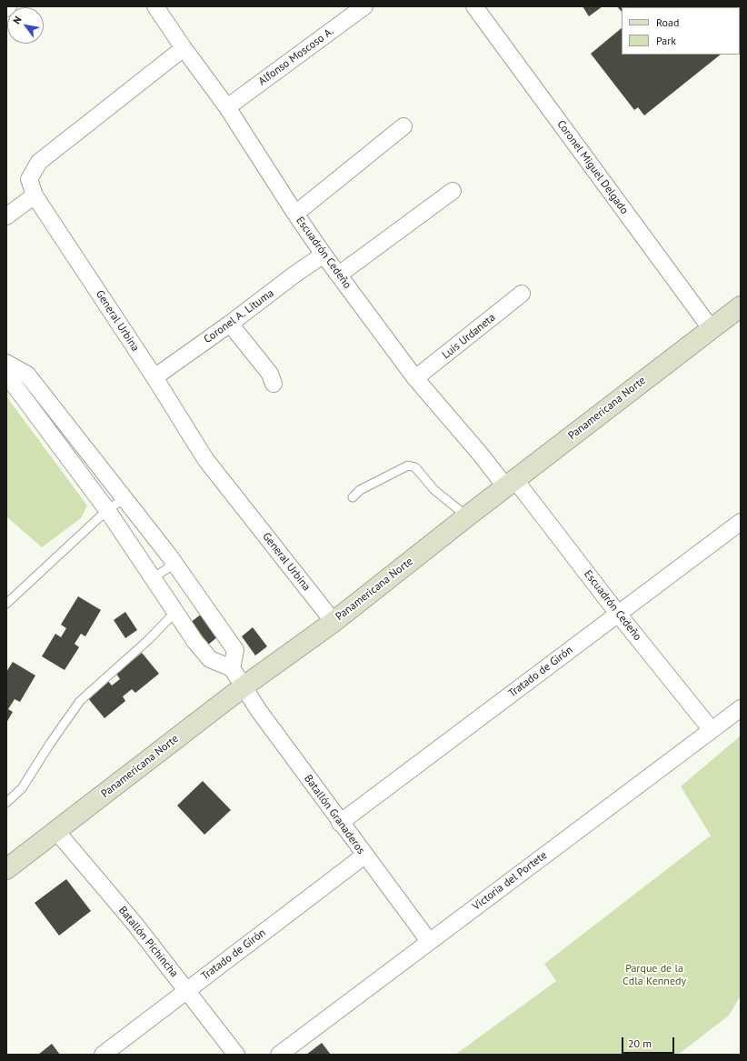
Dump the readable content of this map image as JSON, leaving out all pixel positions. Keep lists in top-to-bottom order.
{
  "streets": {
    "main road": ["Panamericana Norte"],
    "street": [
      "Alfonso Moscoso A.",
      "Coronel Miguel Delgado",
      "Escuadrón Cedeño",
      "Coronel A. Lituma",
      "General Urbina",
      "Luis Urdaneta",
      "Tratado de Girón",
      "Batallón Granaderos",
      "Victoria del Portete",
      "Batallón Pichincha"
    ]
  },
  "crossings": [
    ["Alfonso Moscoso A.", "Escuadrón Cedeño"],
    ["Coronel Miguel Delgado", "Panamericana Norte"],
    ["Escuadrón Cedeño", "Coronel A. Lituma"],
    ["Escuadrón Cedeño", "General Urbina"],
    ["Escuadrón Cedeño", "Luis Urdaneta"],
    ["Escuadrón Cedeño", "Panamericana Norte"],
    ["Escuadrón Cedeño", "Tratado de Girón"],
    ["Escuadrón Cedeño", "Victoria del Portete"],
    ["Coronel A. Lituma", "General Urbina"],
    ["General Urbina", "Panamericana Norte"],
    ["Panamericana Norte", "Batallón Granaderos"],
    ["Panamericana Norte", "Batallón Pichincha"],
    ["Tratado de Girón", "Batallón Granaderos"],
    ["Tratado de Girón", "Batallón Pichincha"],
    ["Batallón Granaderos", "Victoria del Portete"]
  ],
  "parks": ["Parque de la Cdla Kennedy"],
  "legend": ["Road", "Park"],
  "scale_bar": "20 m",
  "north": "top left"
}
